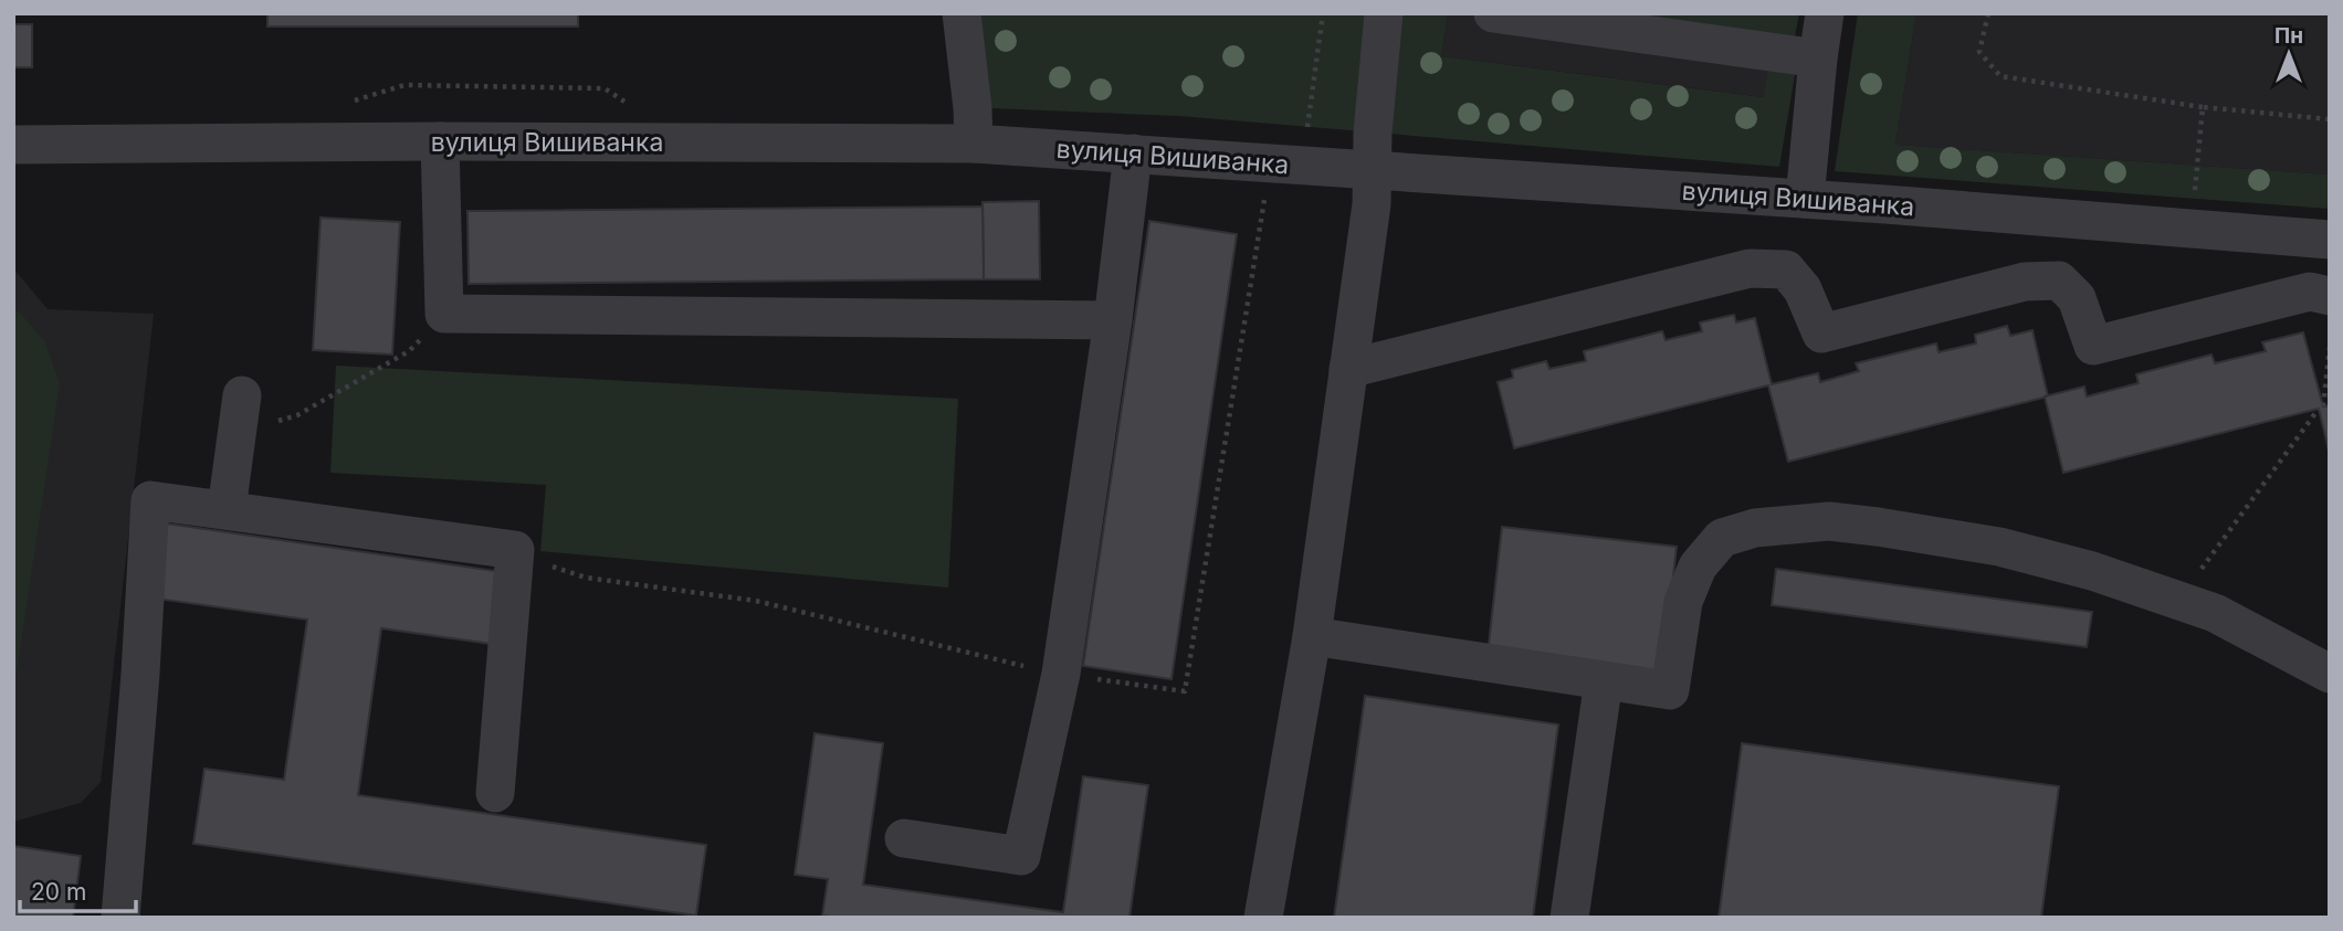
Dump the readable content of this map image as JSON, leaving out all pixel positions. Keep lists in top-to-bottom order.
{
  "streets": {
    "street": ["вулиця Вишиванка"]
  },
  "scale_bar": "20 m",
  "north": "top"
}
